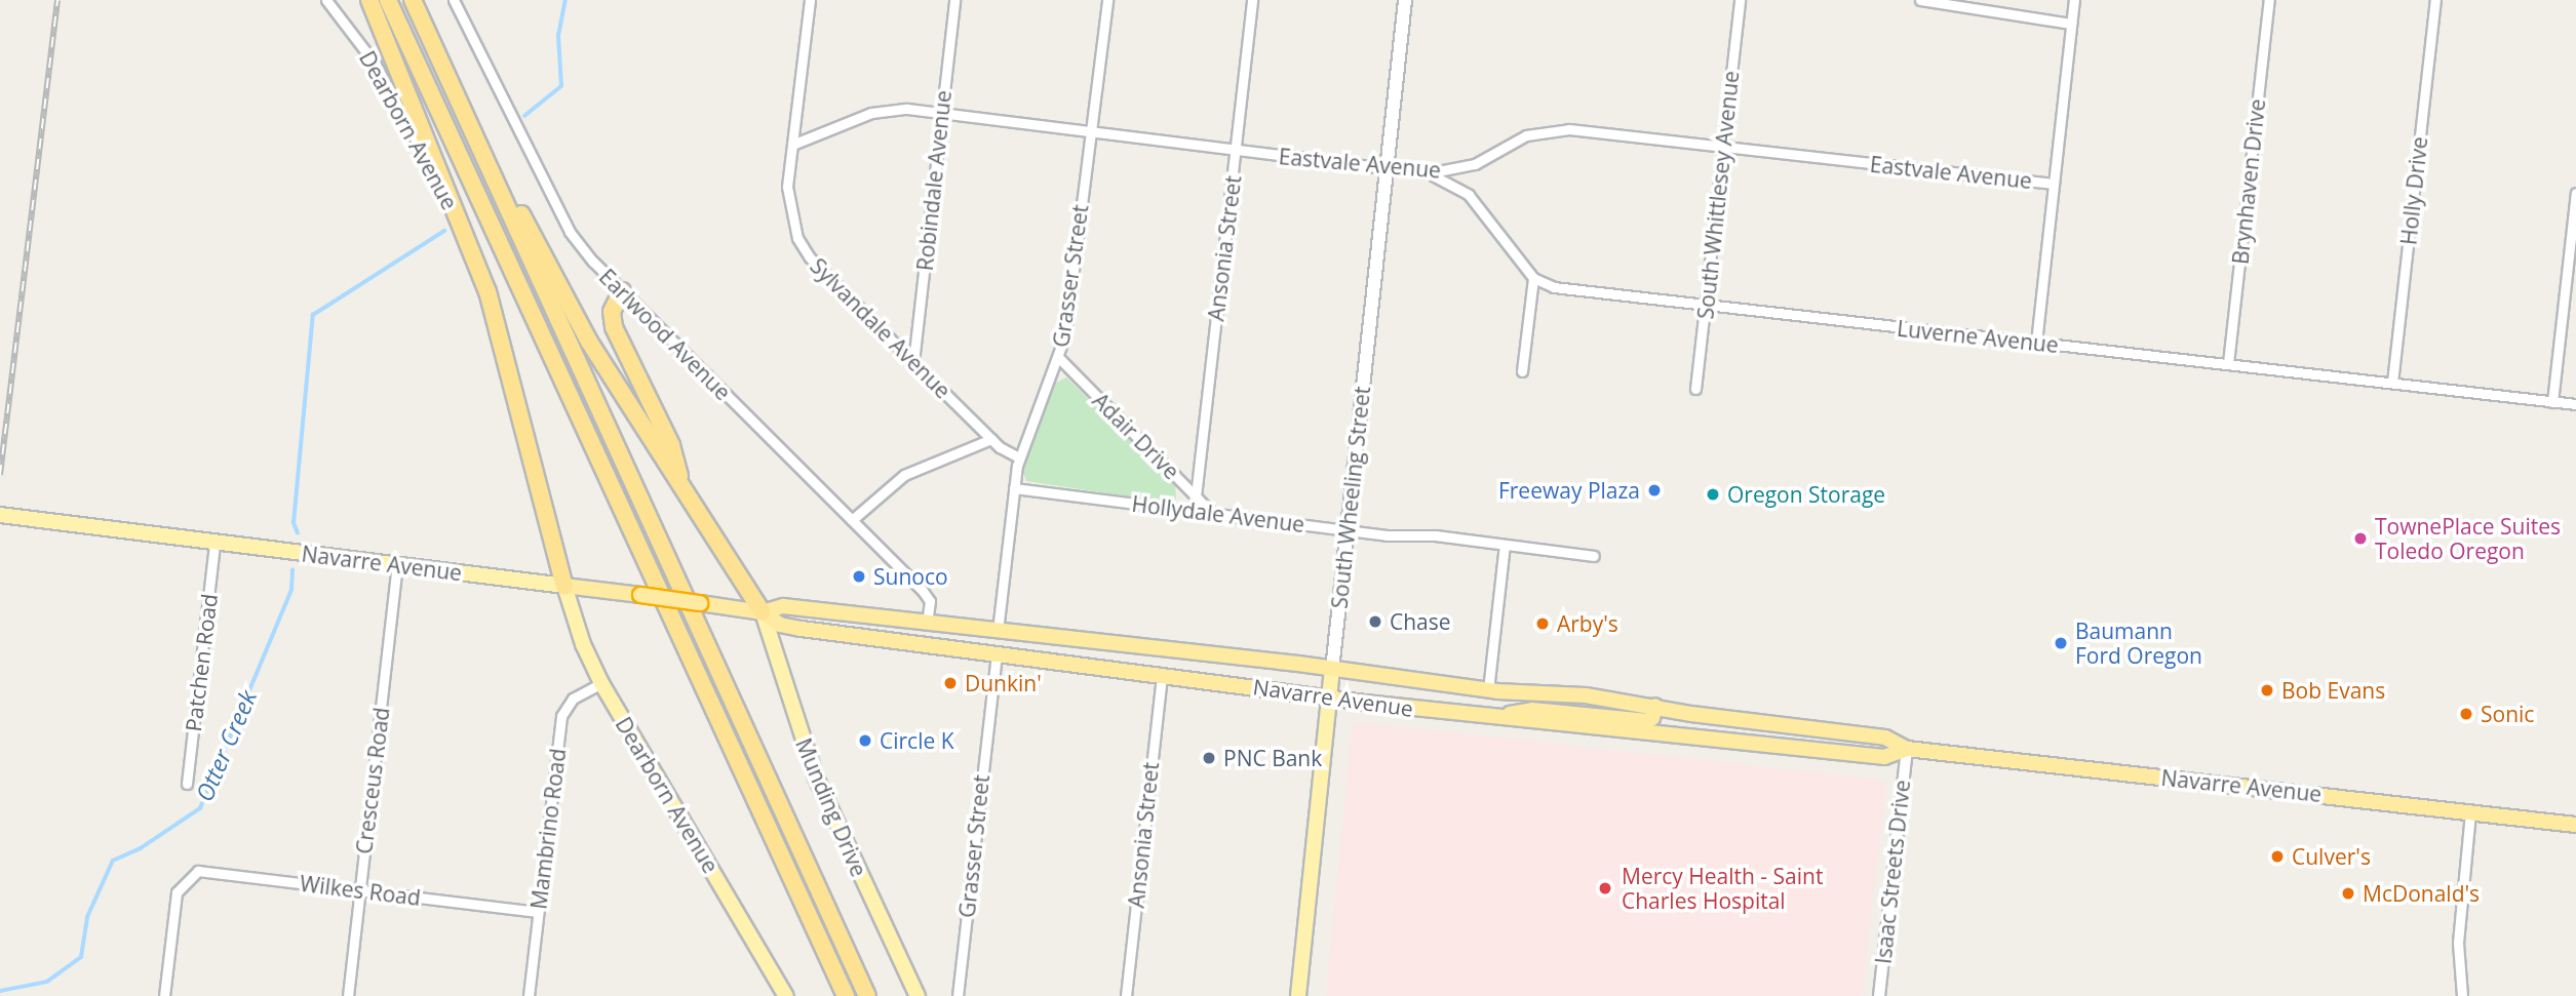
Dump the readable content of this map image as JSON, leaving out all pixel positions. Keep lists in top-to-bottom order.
{
  "streets": {
    "highway": ["Navarre Avenue"],
    "main road": ["Dearborn Avenue", "South Wheeling Street", "Munding Drive"],
    "street": [
      "Eastvale Avenue",
      "Robindale Avenue",
      "Brynhaven Drive",
      "Holly Drive",
      "South Whittlesey Avenue",
      "Ansonia Street",
      "Grasser Street",
      "Sylvandale Avenue",
      "Earlwood Avenue",
      "Luverne Avenue",
      "Adair Drive",
      "Hollydale Avenue",
      "Patchen Road",
      "Cresceus Road",
      "Mambrino Road",
      "Isaac Streets Drive",
      "Wilkes Road"
    ]
  },
  "crossings": [
    ["Dearborn Avenue", "Navarre Avenue"],
    ["Dearborn Avenue", "Mambrino Road"],
    ["Eastvale Avenue", "Robindale Avenue"],
    ["Eastvale Avenue", "South Whittlesey Avenue"],
    ["Eastvale Avenue", "Ansonia Street"],
    ["Eastvale Avenue", "Grasser Street"],
    ["Eastvale Avenue", "Sylvandale Avenue"],
    ["Eastvale Avenue", "South Wheeling Street"],
    ["Robindale Avenue", "Sylvandale Avenue"],
    ["Brynhaven Drive", "Luverne Avenue"],
    ["Holly Drive", "Luverne Avenue"],
    ["South Whittlesey Avenue", "Luverne Avenue"],
    ["Ansonia Street", "Adair Drive"],
    ["Ansonia Street", "Navarre Avenue"],
    ["Grasser Street", "Sylvandale Avenue"],
    ["Grasser Street", "Adair Drive"],
    ["Grasser Street", "Hollydale Avenue"],
    ["Grasser Street", "Navarre Avenue"],
    ["Earlwood Avenue", "Navarre Avenue"],
    ["Adair Drive", "Hollydale Avenue"],
    ["South Wheeling Street", "Hollydale Avenue"],
    ["South Wheeling Street", "Navarre Avenue"],
    ["Navarre Avenue", "Patchen Road"],
    ["Navarre Avenue", "Cresceus Road"],
    ["Navarre Avenue", "Munding Drive"],
    ["Navarre Avenue", "Isaac Streets Drive"],
    ["Cresceus Road", "Wilkes Road"],
    ["Mambrino Road", "Wilkes Road"]
  ],
  "water": ["Otter Creek"],
  "places": [
    "Freeway Plaza",
    "Oregon Storage",
    "TownePlace Suites Toledo Oregon",
    "Sunoco",
    "Chase",
    "Arby's",
    "Baumann Ford Oregon",
    "Dunkin'",
    "Bob Evans",
    "Sonic",
    "Circle K",
    "PNC Bank",
    "Culver's",
    "Mercy Health - Saint Charles Hospital",
    "McDonald's"
  ]
}
